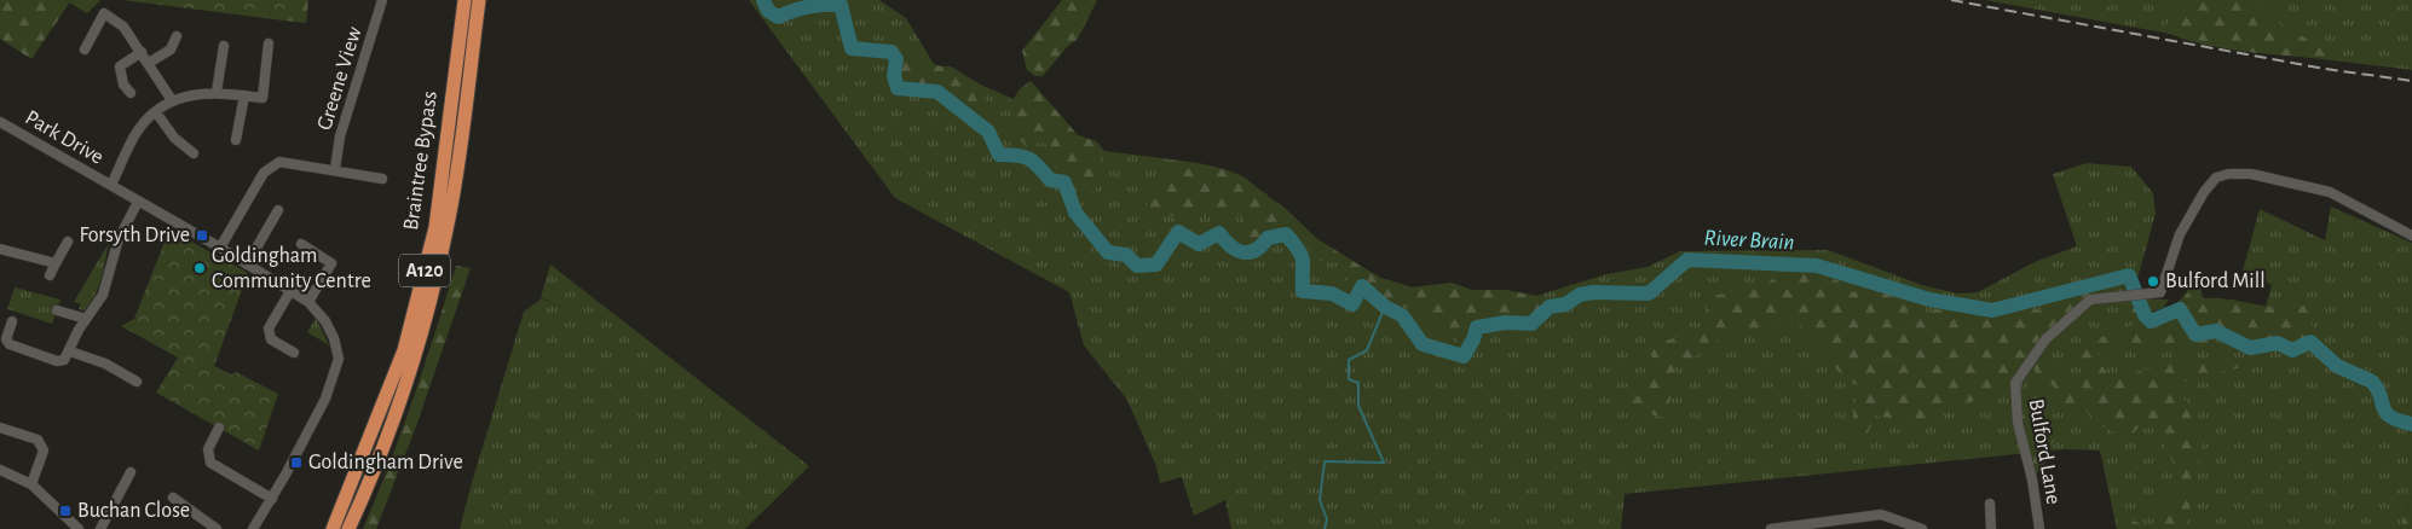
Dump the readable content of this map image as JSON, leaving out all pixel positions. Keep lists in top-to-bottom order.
{
  "streets": {
    "highway": ["Braintree Bypass", "A120"],
    "street": ["Greene View", "Park Drive", "Bulford Lane"]
  },
  "water": ["River Brain"],
  "places": {
    "transit": ["Forsyth Drive", "Goldingham Drive", "Buchan Close"],
    "other": ["Goldingham Community Centre", "Bulford Mill"]
  }
}
